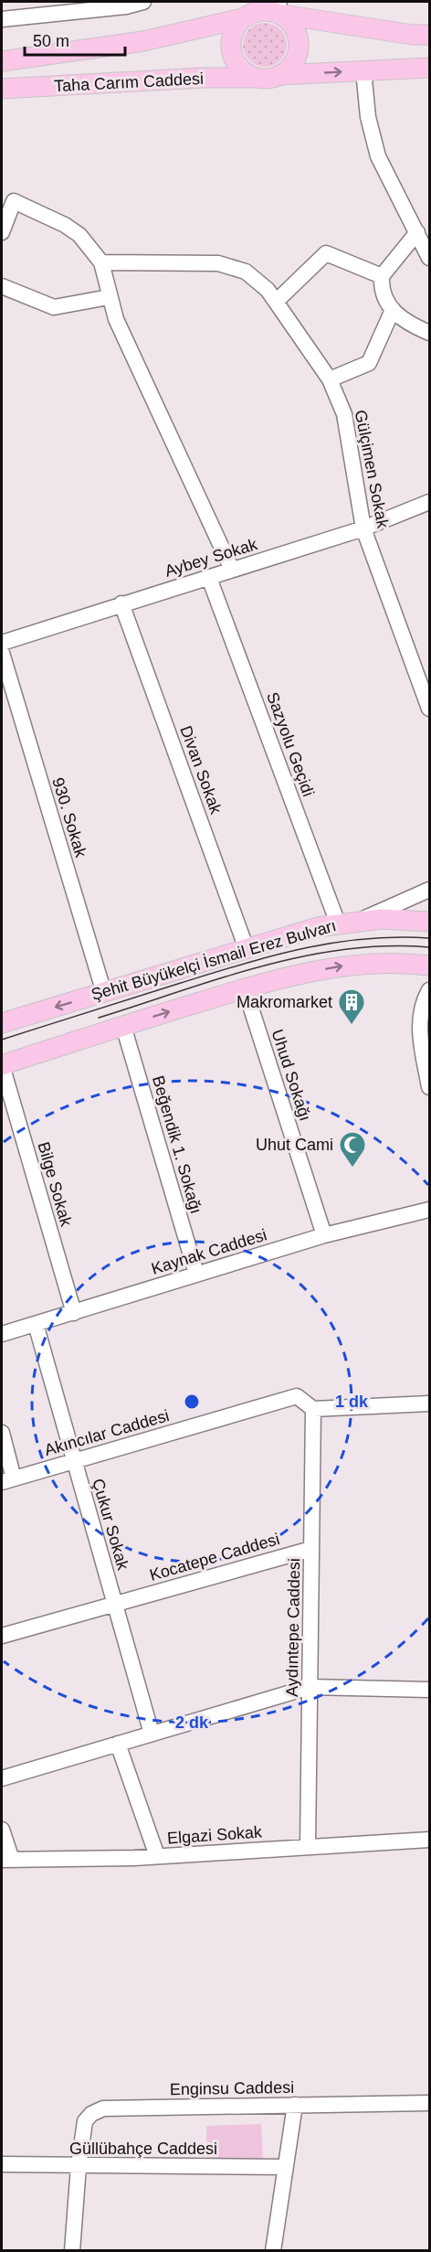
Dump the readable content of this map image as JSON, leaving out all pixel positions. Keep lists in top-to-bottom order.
{
  "streets": {
    "main road": ["Taha Carım Caddesi", "Şehit Büyükelçi İsmail Erez Bulvarı"],
    "street": [
      "Gülçimen Sokak",
      "Aybey Sokak",
      "Sazyolu Geçidi",
      "Divan Sokak",
      "930. Sokak",
      "Uhud Sokağı",
      "Beğendik 1. Sokağı",
      "Bilge Sokak",
      "Kaynak Caddesi",
      "Akıncılar Caddesi",
      "Çukur Sokak",
      "Kocatepe Caddesi",
      "Aydıntepe Caddesi",
      "Elgazi Sokak",
      "Enginsu Caddesi",
      "Güllübahçe Caddesi"
    ]
  },
  "crossings": [
    ["Gülçimen Sokak", "Aybey Sokak"],
    ["Aybey Sokak", "Sazyolu Geçidi"],
    ["Aybey Sokak", "Divan Sokak"],
    ["Sazyolu Geçidi", "Şehit Büyükelçi İsmail Erez Bulvarı"],
    ["Divan Sokak", "Şehit Büyükelçi İsmail Erez Bulvarı"],
    ["930. Sokak", "Şehit Büyükelçi İsmail Erez Bulvarı"],
    ["Uhud Sokağı", "Kaynak Caddesi"],
    ["Beğendik 1. Sokağı", "Kaynak Caddesi"],
    ["Bilge Sokak", "Kaynak Caddesi"],
    ["Kaynak Caddesi", "Çukur Sokak"],
    ["Akıncılar Caddesi", "Çukur Sokak"],
    ["Akıncılar Caddesi", "Aydıntepe Caddesi"],
    ["Çukur Sokak", "Kocatepe Caddesi"],
    ["Kocatepe Caddesi", "Aydıntepe Caddesi"],
    ["Aydıntepe Caddesi", "Elgazi Sokak"],
    ["Enginsu Caddesi", "Güllübahçe Caddesi"]
  ],
  "places": {
    "building": ["Makromarket"],
    "mosque": ["Uhut Cami"]
  },
  "scale_bar": "50 m",
  "rings": ["1 dk", "2 dk"]
}
